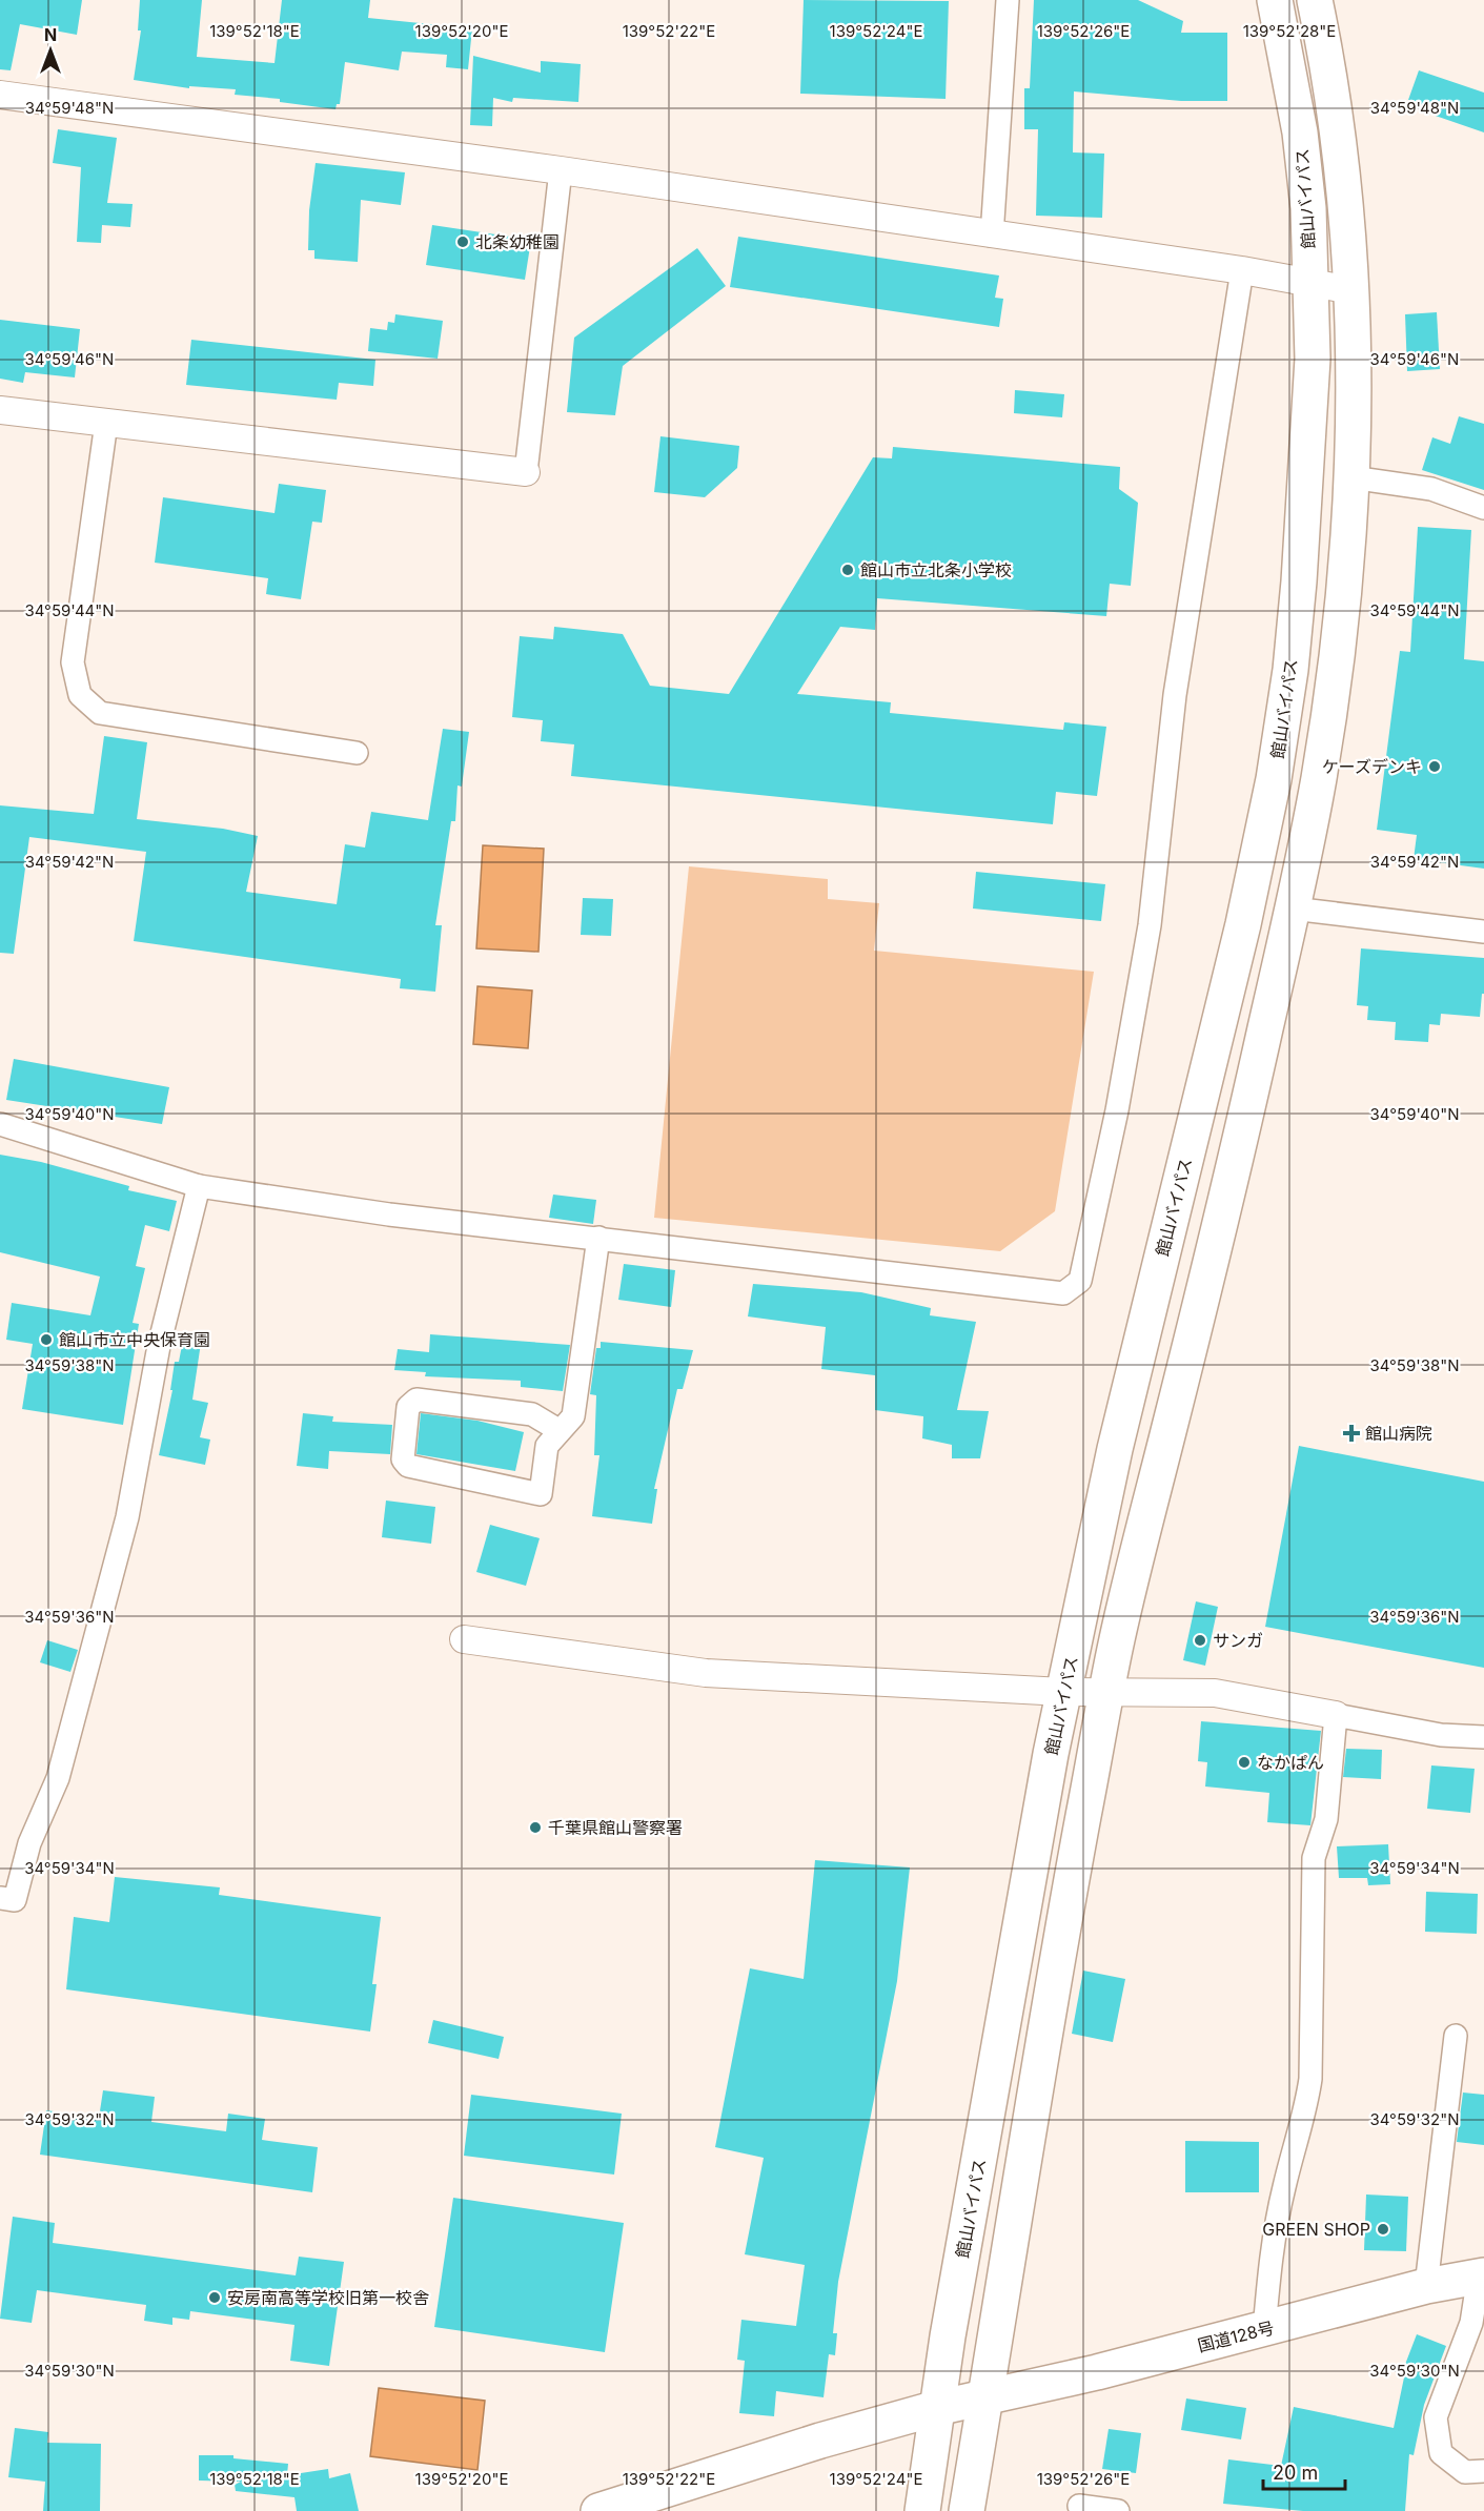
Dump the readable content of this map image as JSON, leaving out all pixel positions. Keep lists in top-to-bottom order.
{
  "streets": {
    "highway": ["館山バイパス", "国道128号"]
  },
  "crossings": [
    ["館山バイパス", "国道128号"]
  ],
  "places": {
    "other": [
      "北条幼稚園",
      "館山市立北条小学校",
      "ケーズデンキ",
      "館山市立中央保育園",
      "サンガ",
      "なかぱん",
      "千葉県館山警察署",
      "GREEN SHOP",
      "安房南高等学校旧第一校舎"
    ],
    "health": ["館山病院"]
  },
  "scale_bar": "20 m",
  "north": "top",
  "coordinates": [
    "139°52'18\"E",
    "139°52'20\"E",
    "139°52'22\"E",
    "139°52'24\"E",
    "139°52'26\"E",
    "139°52'28\"E",
    "34°59'48\"N",
    "34°59'46\"N",
    "34°59'44\"N",
    "34°59'42\"N",
    "34°59'40\"N",
    "34°59'38\"N",
    "34°59'36\"N",
    "34°59'34\"N",
    "34°59'32\"N",
    "34°59'30\"N"
  ]
}
